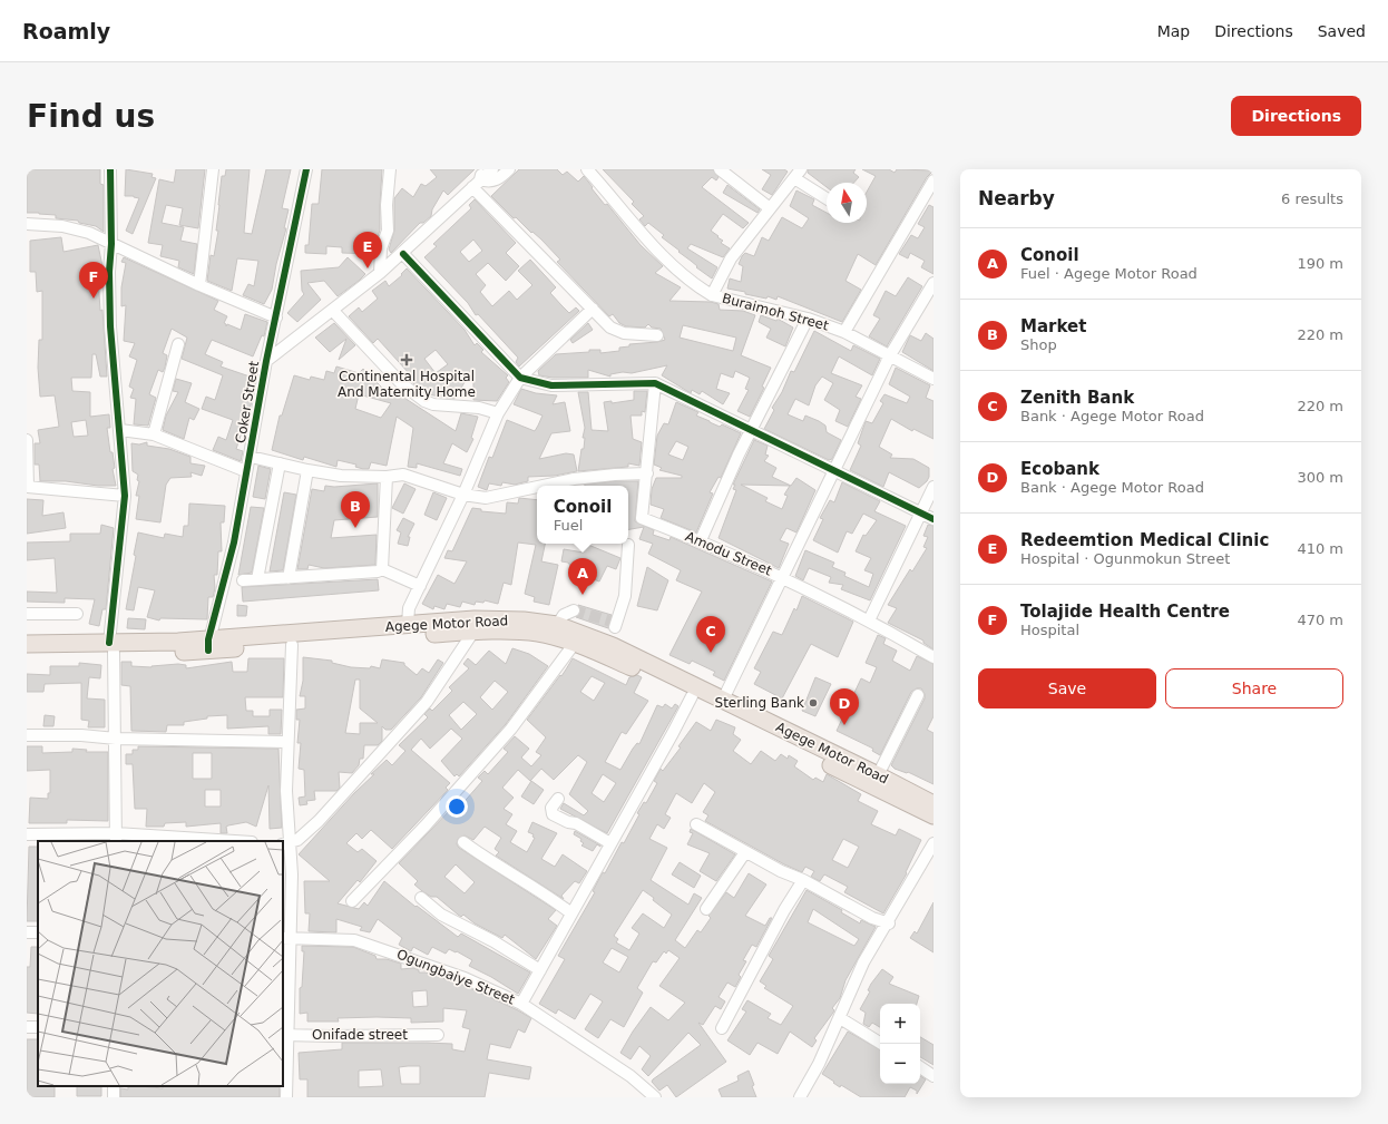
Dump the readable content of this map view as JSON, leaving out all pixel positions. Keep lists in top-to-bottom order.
{
  "streets": {
    "highway": ["Agege Motor Road"],
    "street": [
      "Buraimoh Street",
      "Coker Street",
      "Amodu Street",
      "Ogungbaiye Street",
      "Onifade street"
    ]
  },
  "crossings": [
    ["Coker Street", "Agege Motor Road"]
  ],
  "places": {
    "health": ["Continental Hospital And Maternity Home"],
    "other": ["Sterling Bank"]
  },
  "north": "top",
  "page": {
    "header": "Roamly",
    "nav": ["Map", "Directions", "Saved"],
    "buttons": [
      "Directions",
      ["Save", "Share"]
    ],
    "title": "Find us",
    "heading": ["Nearby", "6 results"],
    "list": [
      {
        "mark": "A",
        "name": "Conoil",
        "note": "Fuel · Agege Motor Road",
        "value": "190 m"
      },
      {
        "mark": "B",
        "name": "Market",
        "note": "Shop",
        "value": "220 m"
      },
      {
        "mark": "C",
        "name": "Zenith Bank",
        "note": "Bank · Agege Motor Road",
        "value": "220 m"
      },
      {
        "mark": "D",
        "name": "Ecobank",
        "note": "Bank · Agege Motor Road",
        "value": "300 m"
      },
      {
        "mark": "E",
        "name": "Redeemtion Medical Clinic",
        "note": "Hospital · Ogunmokun Street",
        "value": "410 m"
      },
      {
        "mark": "F",
        "name": "Tolajide Health Centre",
        "note": "Hospital",
        "value": "470 m"
      }
    ],
    "pins": [
      "E",
      "F",
      "B",
      "A",
      "C",
      "D"
    ],
    "popup": ["Conoil", "Fuel"],
    "map_buttons": ["+", "−"]
  }
}
